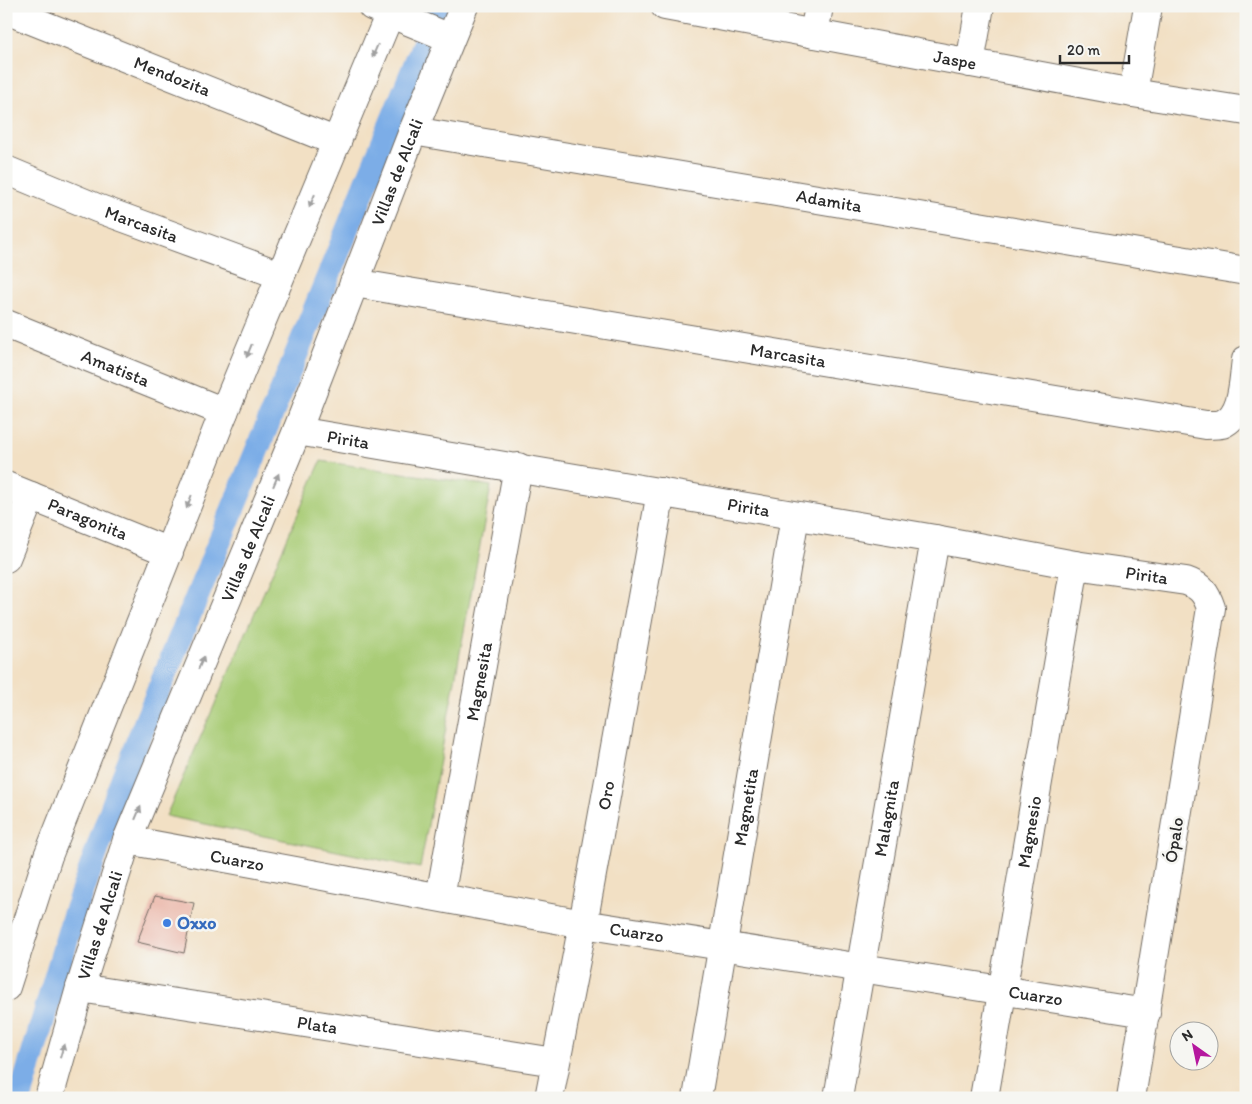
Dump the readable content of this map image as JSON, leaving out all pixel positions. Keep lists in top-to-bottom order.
{
  "streets": {
    "street": [
      "Jaspe",
      "Mendozita",
      "Villas de Alcali",
      "Adamita",
      "Marcasita",
      "Amatista",
      "Pirita",
      "Paragonita",
      "Magnesita",
      "Oro",
      "Magnetita",
      "Malagnita",
      "Magnesio",
      "Ópalo",
      "Cuarzo",
      "Plata"
    ]
  },
  "crossings": [
    ["Villas de Alcali", "Adamita"],
    ["Villas de Alcali", "Marcasita"],
    ["Villas de Alcali", "Pirita"],
    ["Villas de Alcali", "Cuarzo"],
    ["Villas de Alcali", "Plata"],
    ["Pirita", "Magnesita"],
    ["Pirita", "Oro"],
    ["Pirita", "Magnetita"],
    ["Pirita", "Malagnita"],
    ["Pirita", "Magnesio"],
    ["Pirita", "Ópalo"],
    ["Magnesita", "Cuarzo"],
    ["Oro", "Cuarzo"],
    ["Oro", "Plata"],
    ["Magnetita", "Cuarzo"],
    ["Malagnita", "Cuarzo"],
    ["Magnesio", "Cuarzo"],
    ["Ópalo", "Cuarzo"]
  ],
  "places": ["Oxxo"],
  "scale_bar": "20 m",
  "north": "top left"
}
